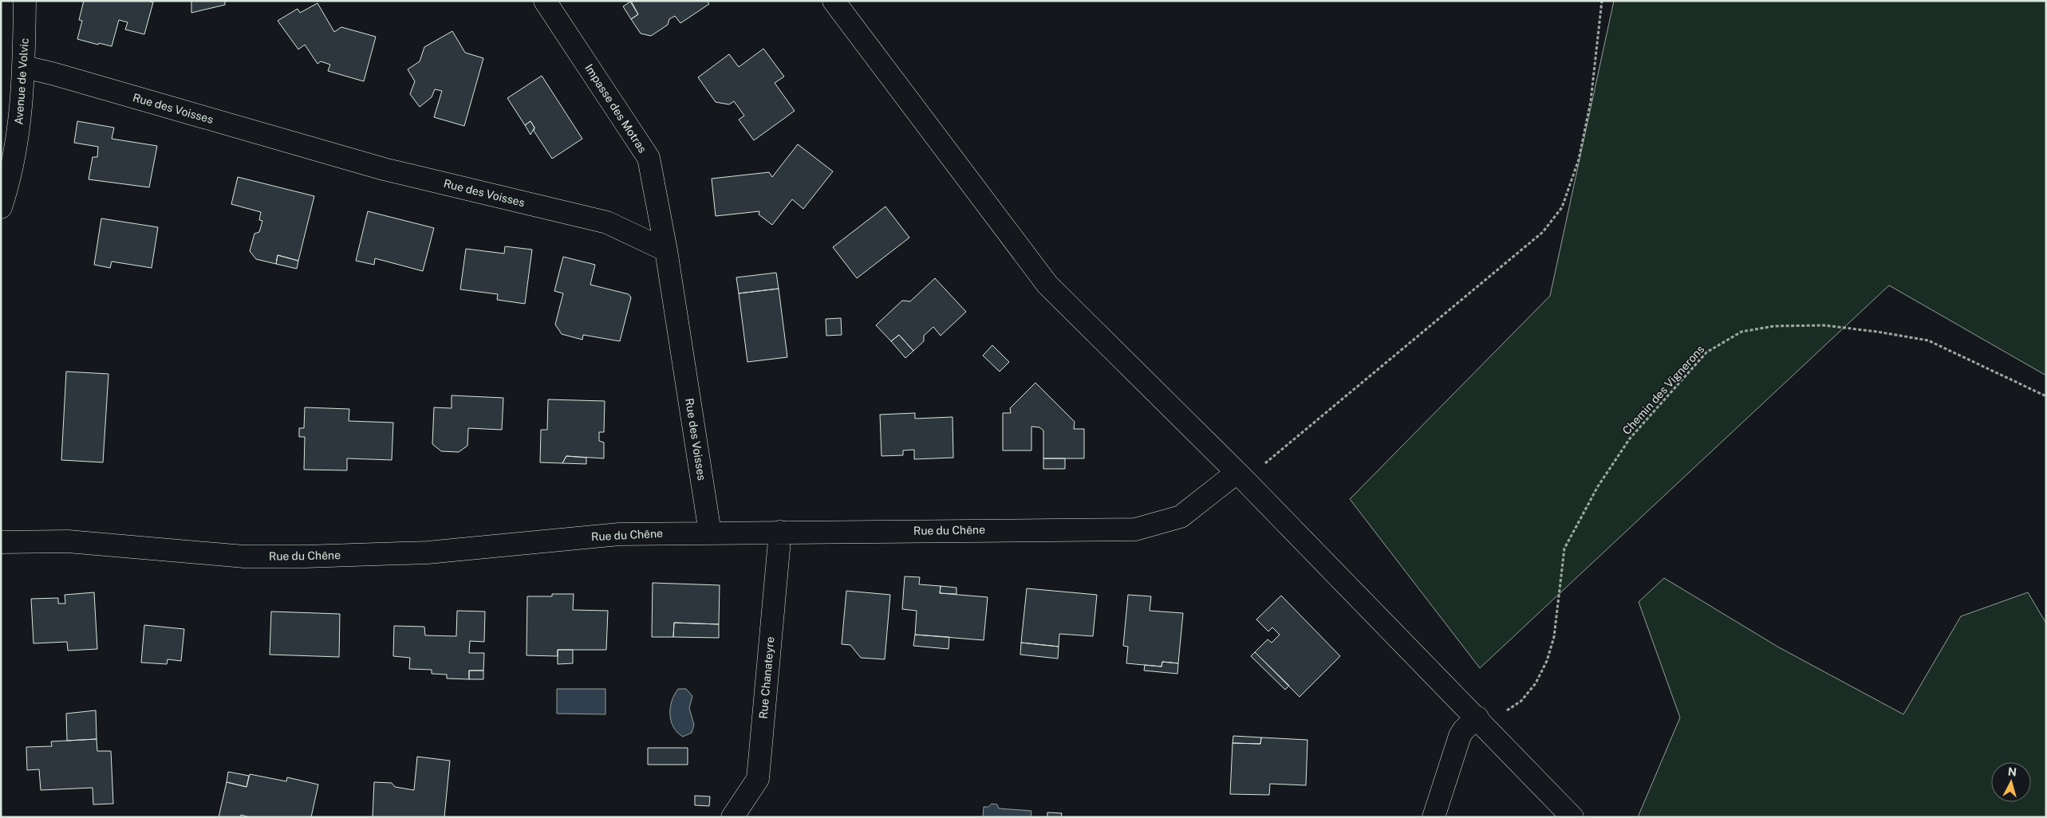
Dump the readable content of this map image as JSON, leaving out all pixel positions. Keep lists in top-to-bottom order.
{
  "streets": {
    "street": [
      "Avenue de Volvic",
      "Rue des Voisses",
      "Impasse des Motras",
      "Rue du Chêne",
      "Rue Chanateyre"
    ],
    "path": ["Chemin des Vignerons"]
  },
  "crossings": [
    ["Avenue de Volvic", "Rue des Voisses"],
    ["Rue des Voisses", "Impasse des Motras"],
    ["Rue des Voisses", "Rue du Chêne"],
    ["Rue du Chêne", "Rue Chanateyre"]
  ],
  "north": "top"
}
